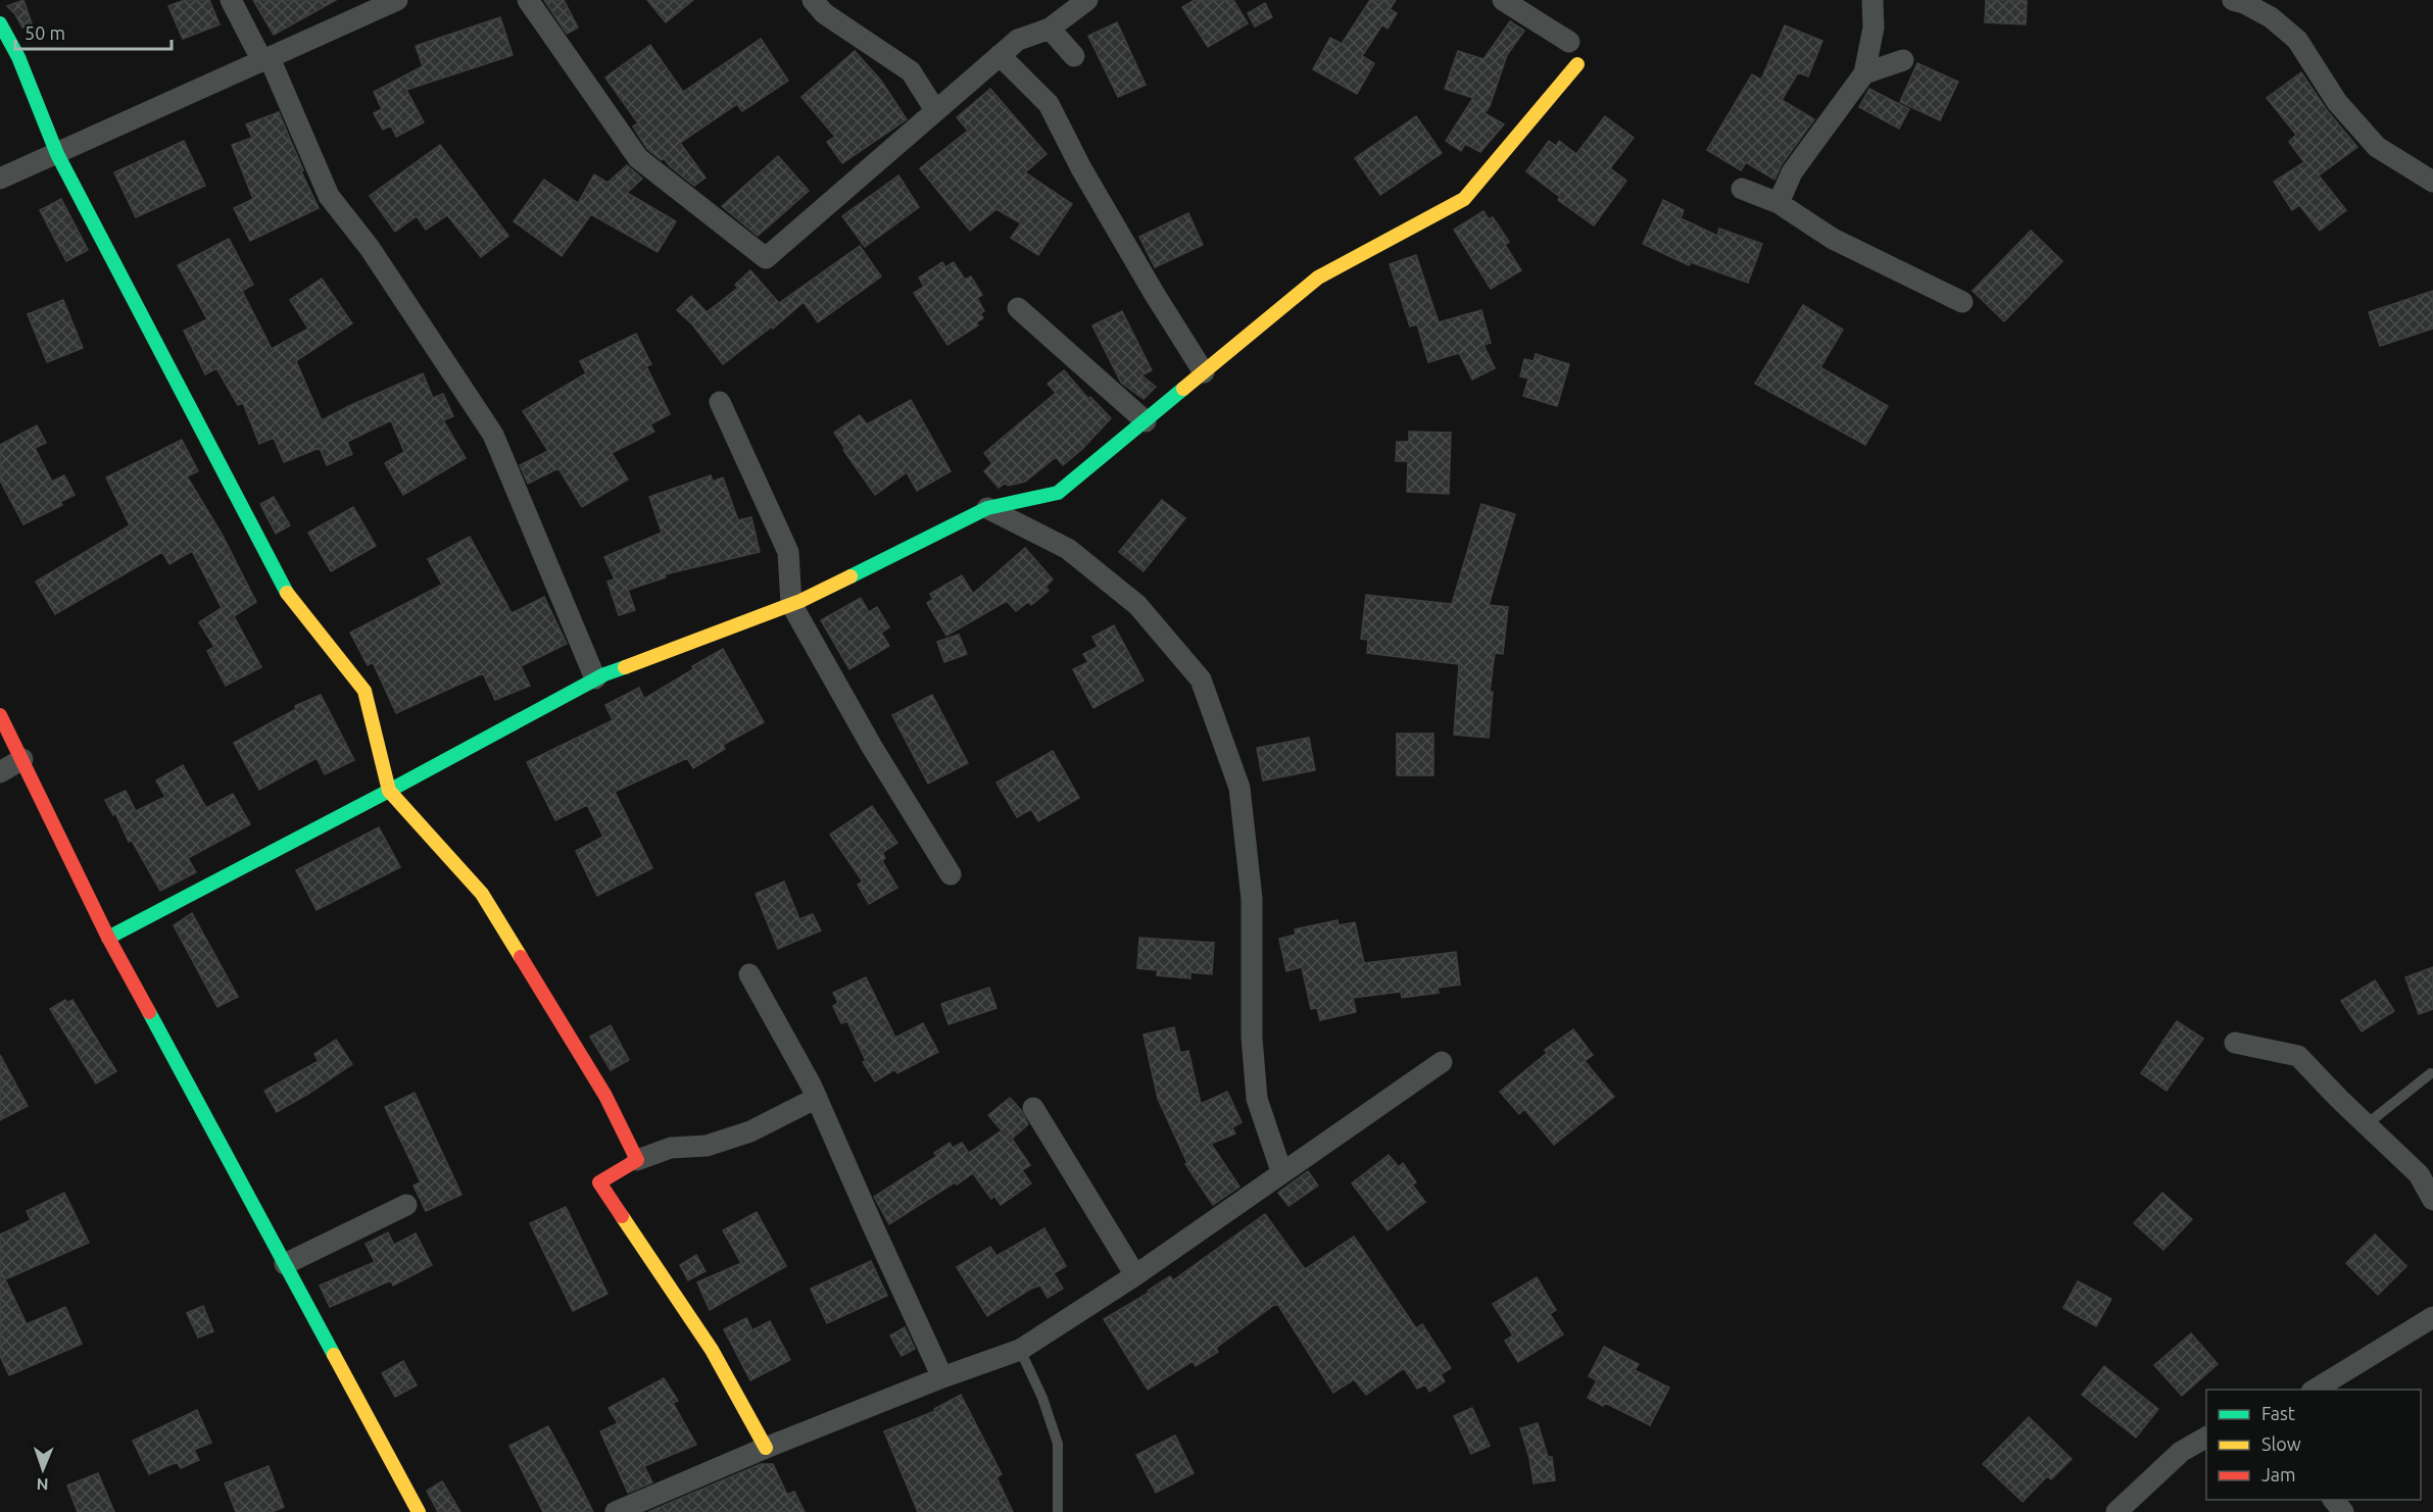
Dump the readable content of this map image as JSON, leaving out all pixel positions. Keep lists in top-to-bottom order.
{
  "legend": ["Fast", "Slow", "Jam"],
  "scale_bar": "50 m",
  "north": "bottom"
}
